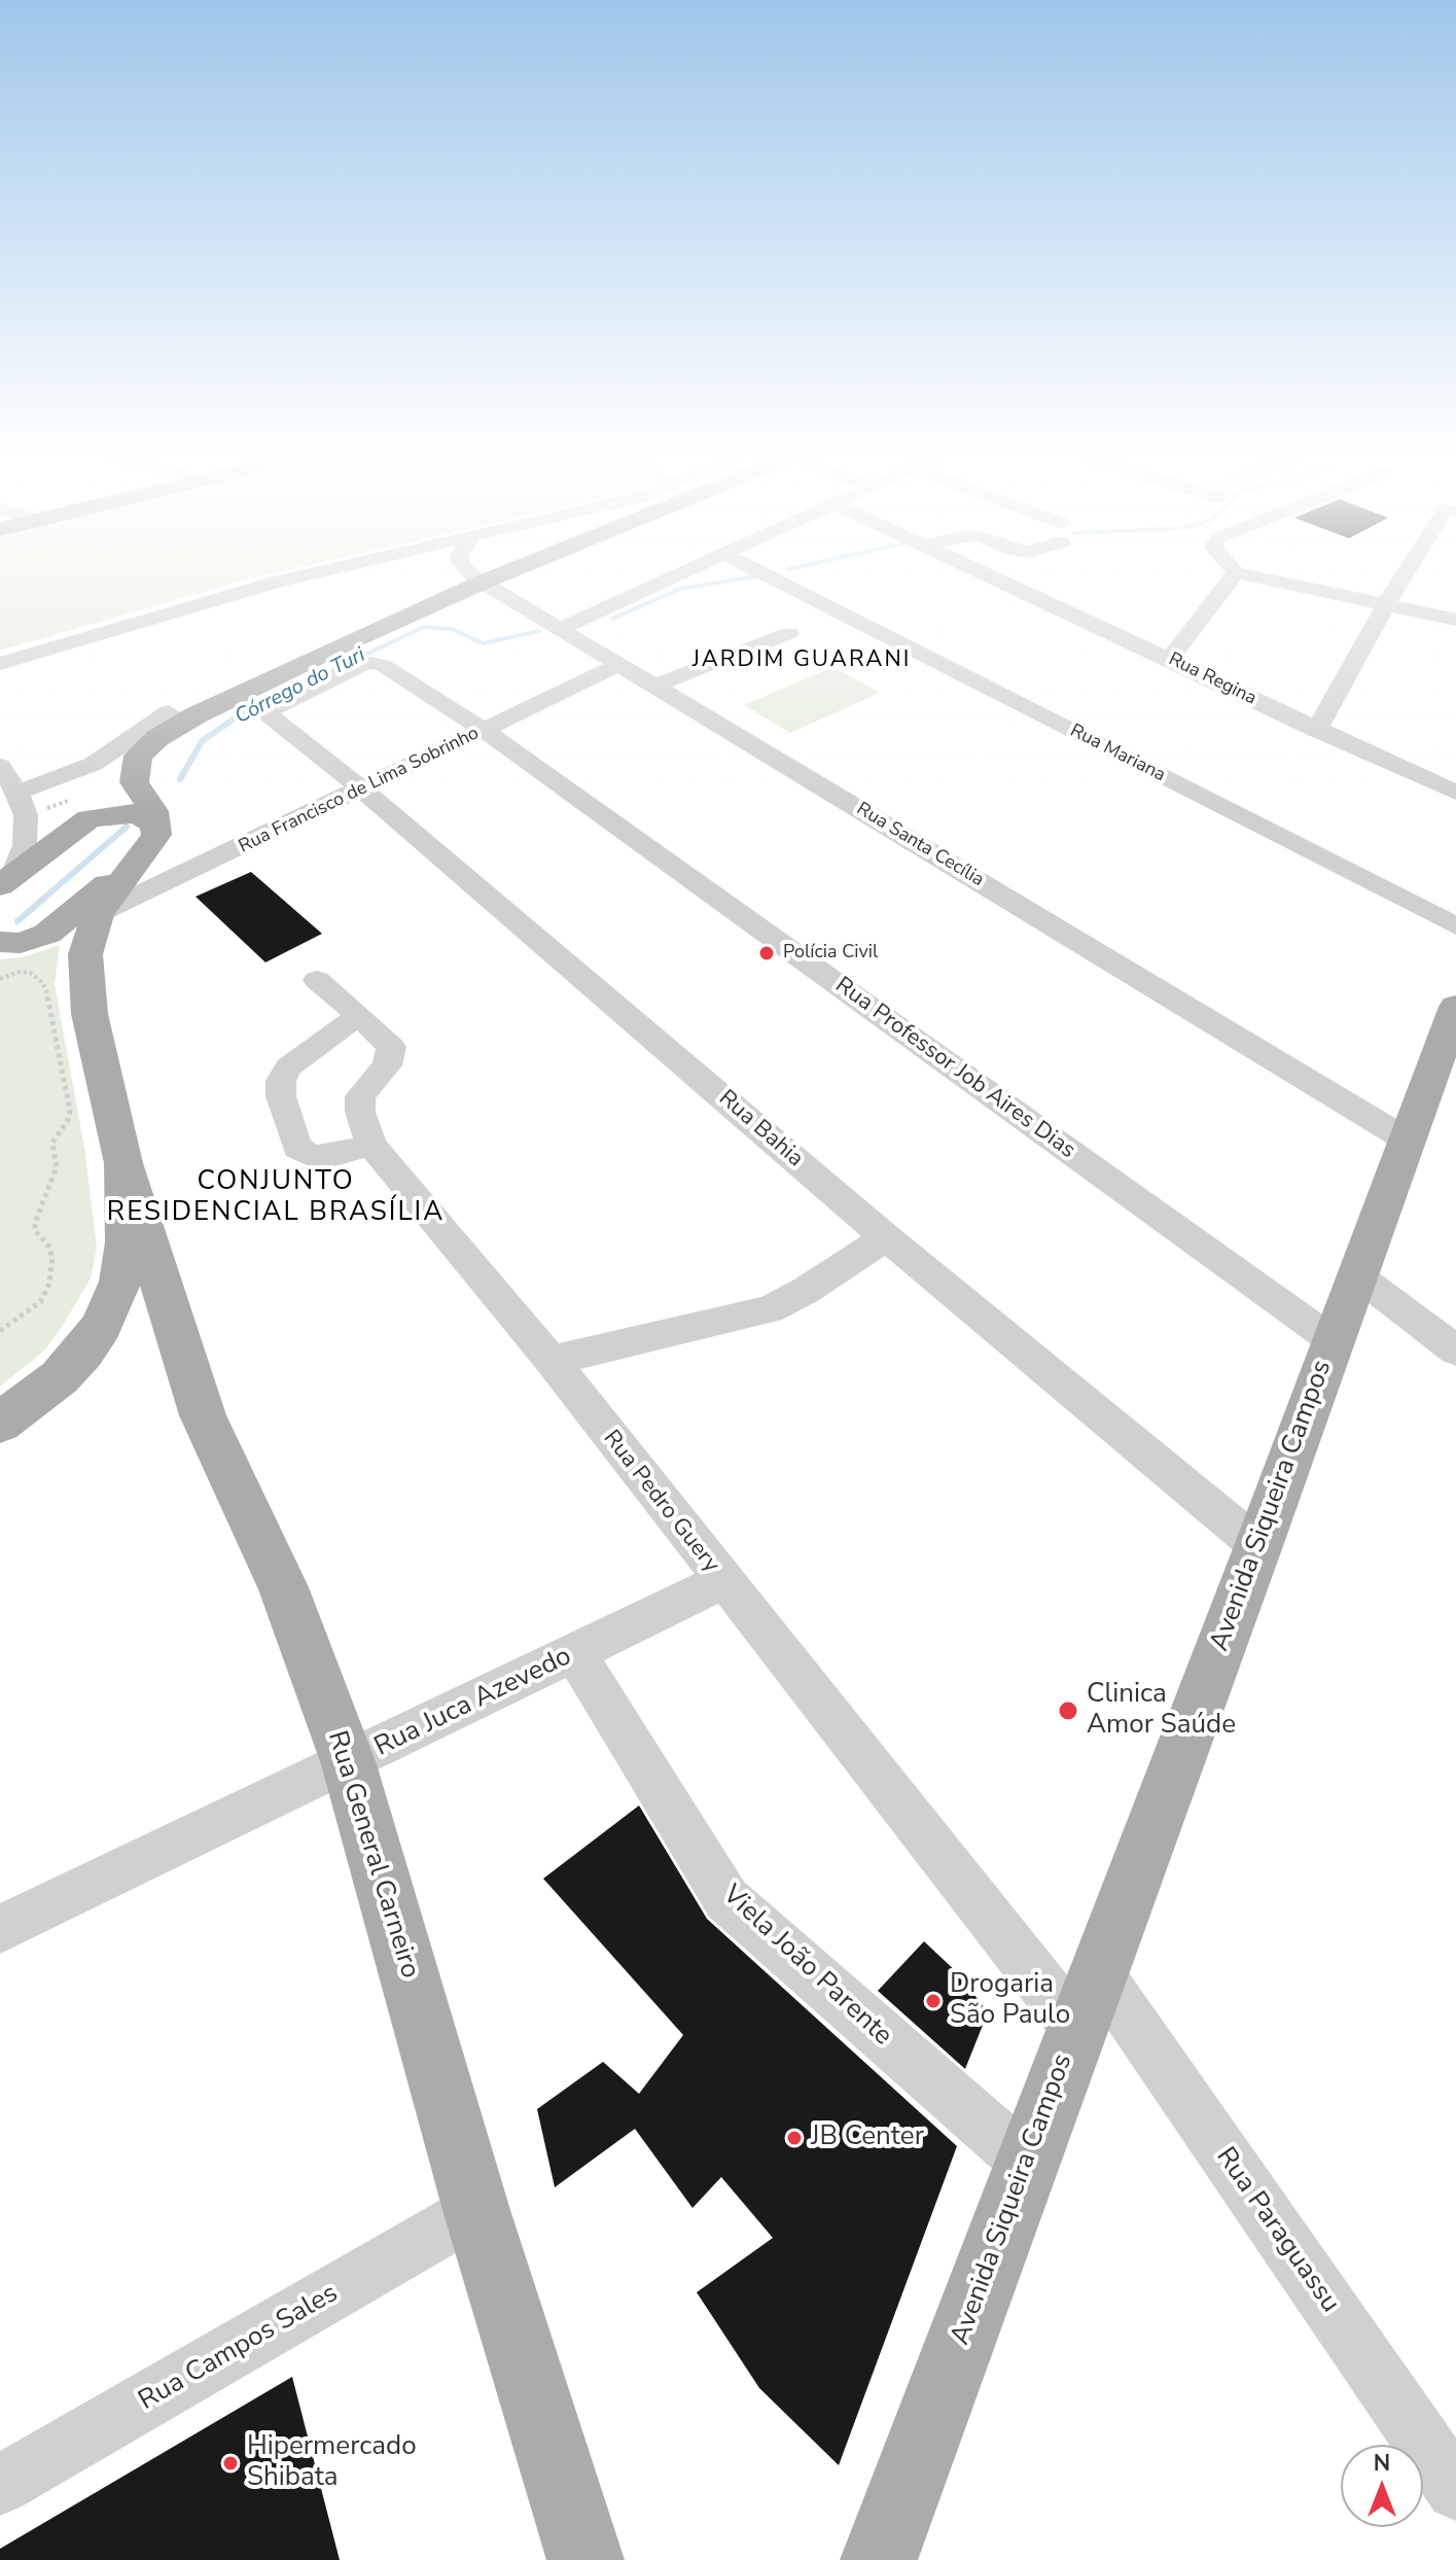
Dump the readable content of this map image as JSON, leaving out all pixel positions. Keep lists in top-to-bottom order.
{
  "streets": {
    "main road": ["Avenida Siqueira Campos", "Rua General Carneiro"],
    "street": [
      "Rua Regina",
      "Rua Mariana",
      "Rua Francisco de Lima Sobrinho",
      "Rua Santa Cecília",
      "Rua Professor Job Aires Dias",
      "Rua Bahia",
      "Rua Pedro Guery",
      "Rua Juca Azevedo",
      "Viela João Parente",
      "Rua Paraguassu",
      "Rua Campos Sales"
    ]
  },
  "crossings": [
    ["Rua Francisco de Lima Sobrinho", "Rua Santa Cecília"],
    ["Rua Francisco de Lima Sobrinho", "Rua Professor Job Aires Dias"],
    ["Rua Francisco de Lima Sobrinho", "Rua Bahia"],
    ["Rua Santa Cecília", "Avenida Siqueira Campos"],
    ["Rua Professor Job Aires Dias", "Rua Bahia"],
    ["Rua Professor Job Aires Dias", "Avenida Siqueira Campos"],
    ["Rua Bahia", "Avenida Siqueira Campos"],
    ["Rua Pedro Guery", "Avenida Siqueira Campos"],
    ["Rua Pedro Guery", "Rua Juca Azevedo"],
    ["Avenida Siqueira Campos", "Viela João Parente"],
    ["Avenida Siqueira Campos", "Rua Paraguassu"],
    ["Rua Juca Azevedo", "Rua General Carneiro"],
    ["Rua Juca Azevedo", "Viela João Parente"],
    ["Rua General Carneiro", "Rua Campos Sales"]
  ],
  "districts": ["JARDIM GUARANI", "CONJUNTO RESIDENCIAL BRASÍLIA"],
  "water": ["Córrego do Turi"],
  "places": [
    "Polícia Civil",
    "Clinica Amor Saúde",
    "Drogaria São Paulo",
    "JB Center",
    "Hipermercado Shibata"
  ],
  "north": "top"
}
